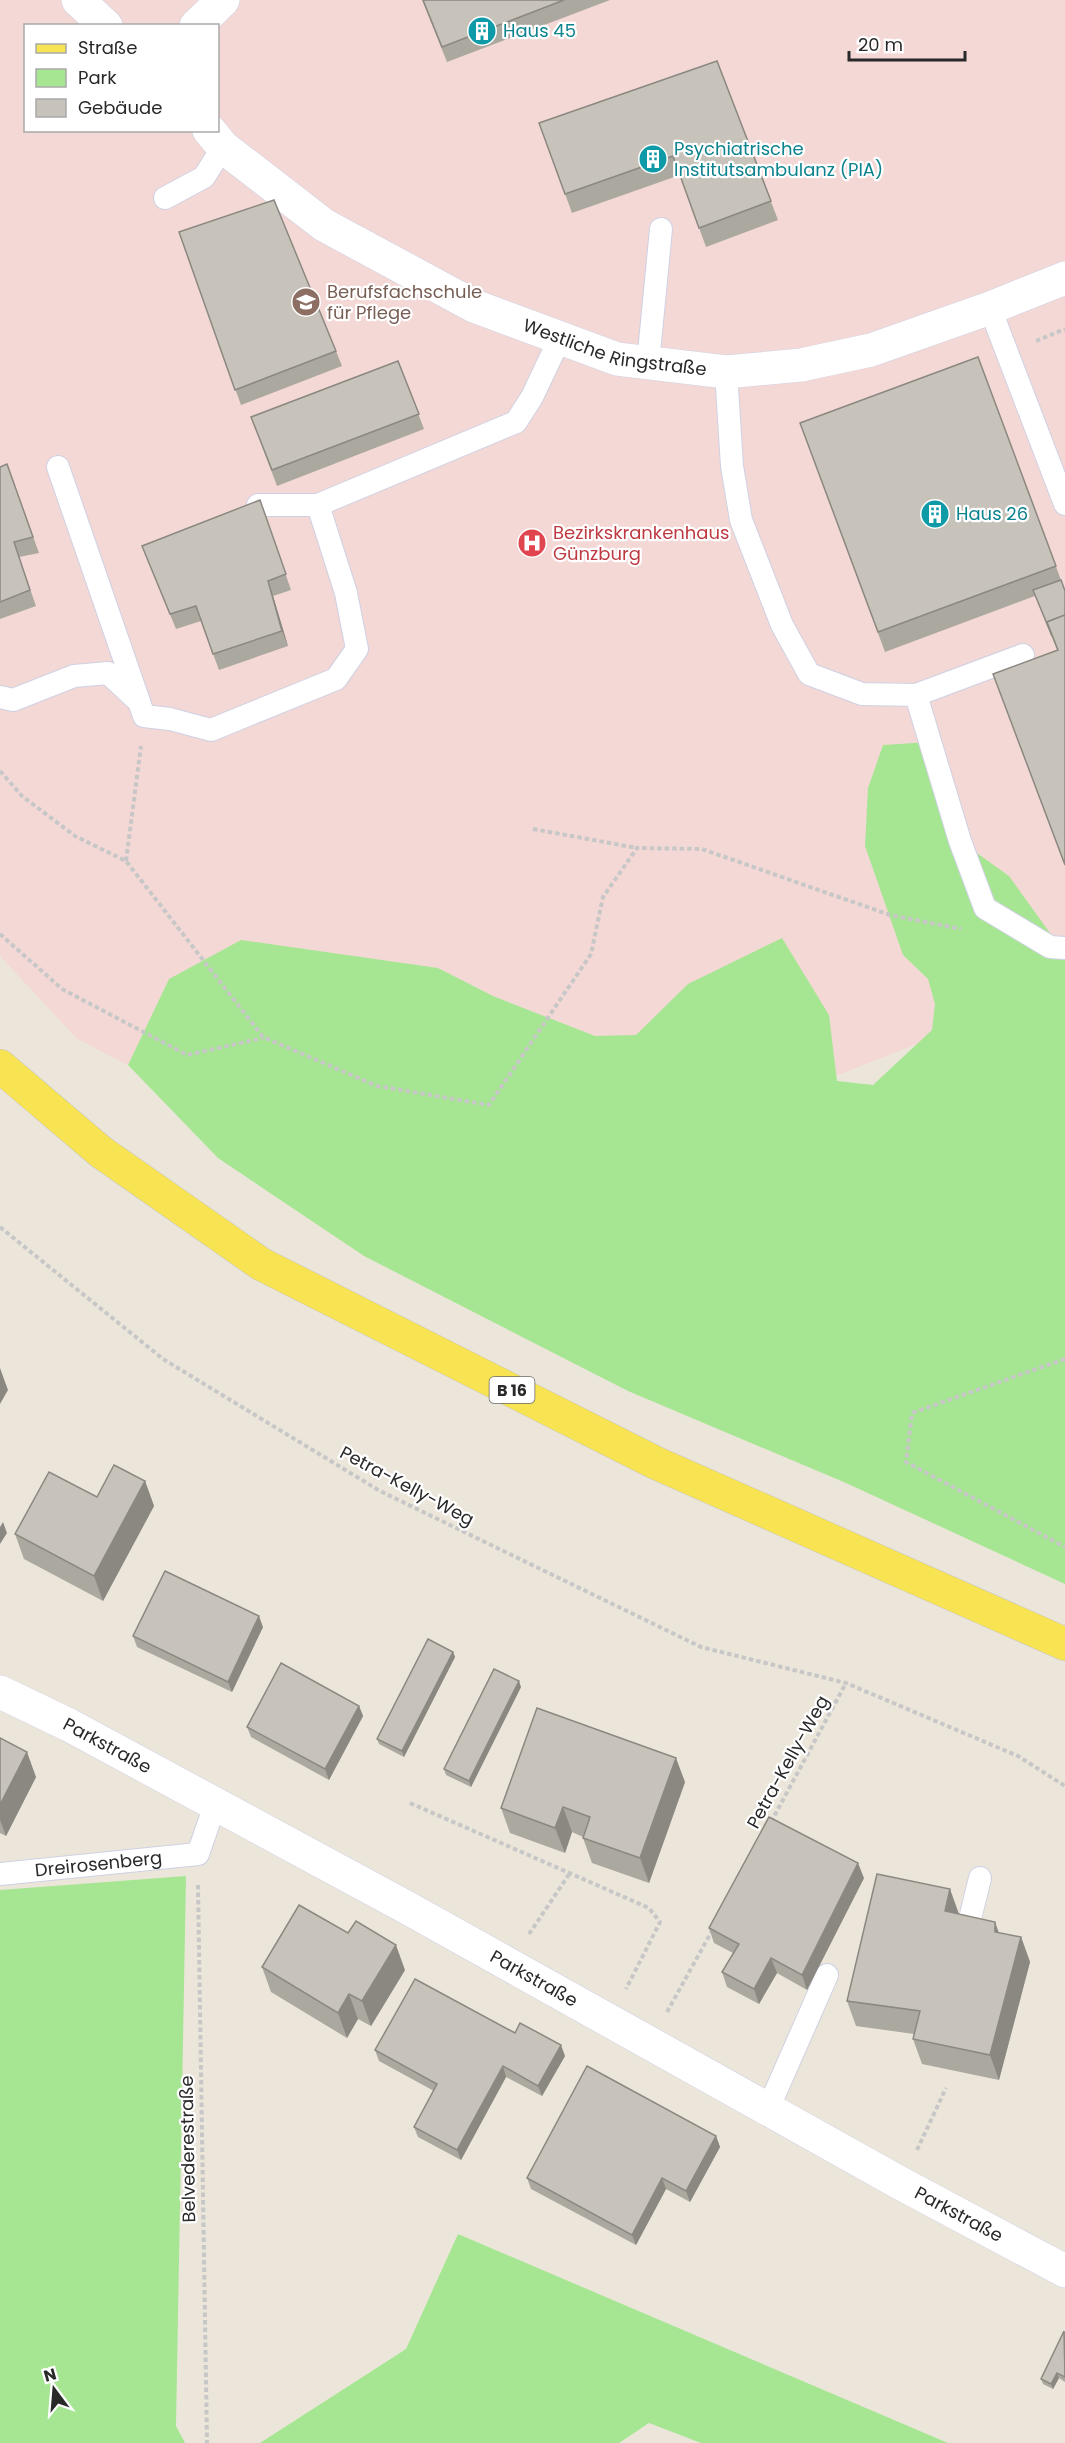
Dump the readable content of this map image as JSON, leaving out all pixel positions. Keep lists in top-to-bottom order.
{
  "streets": {
    "main road": ["B 16"],
    "street": ["Westliche Ringstraße", "Parkstraße"],
    "lane": ["Dreirosenberg"],
    "path": ["Petra-Kelly-Weg", "Belvederestraße"]
  },
  "crossings": [
    ["Dreirosenberg", "Belvederestraße"]
  ],
  "places": {
    "building": ["Haus 45", "Psychiatrische Institutsambulanz (PIA)", "Haus 26"],
    "school or university": ["Berufsfachschule für Pflege"],
    "hospital": ["Bezirkskrankenhaus Günzburg"]
  },
  "legend": ["Straße", "Park", "Gebäude"],
  "scale_bar": "20 m",
  "north": "top"
}
